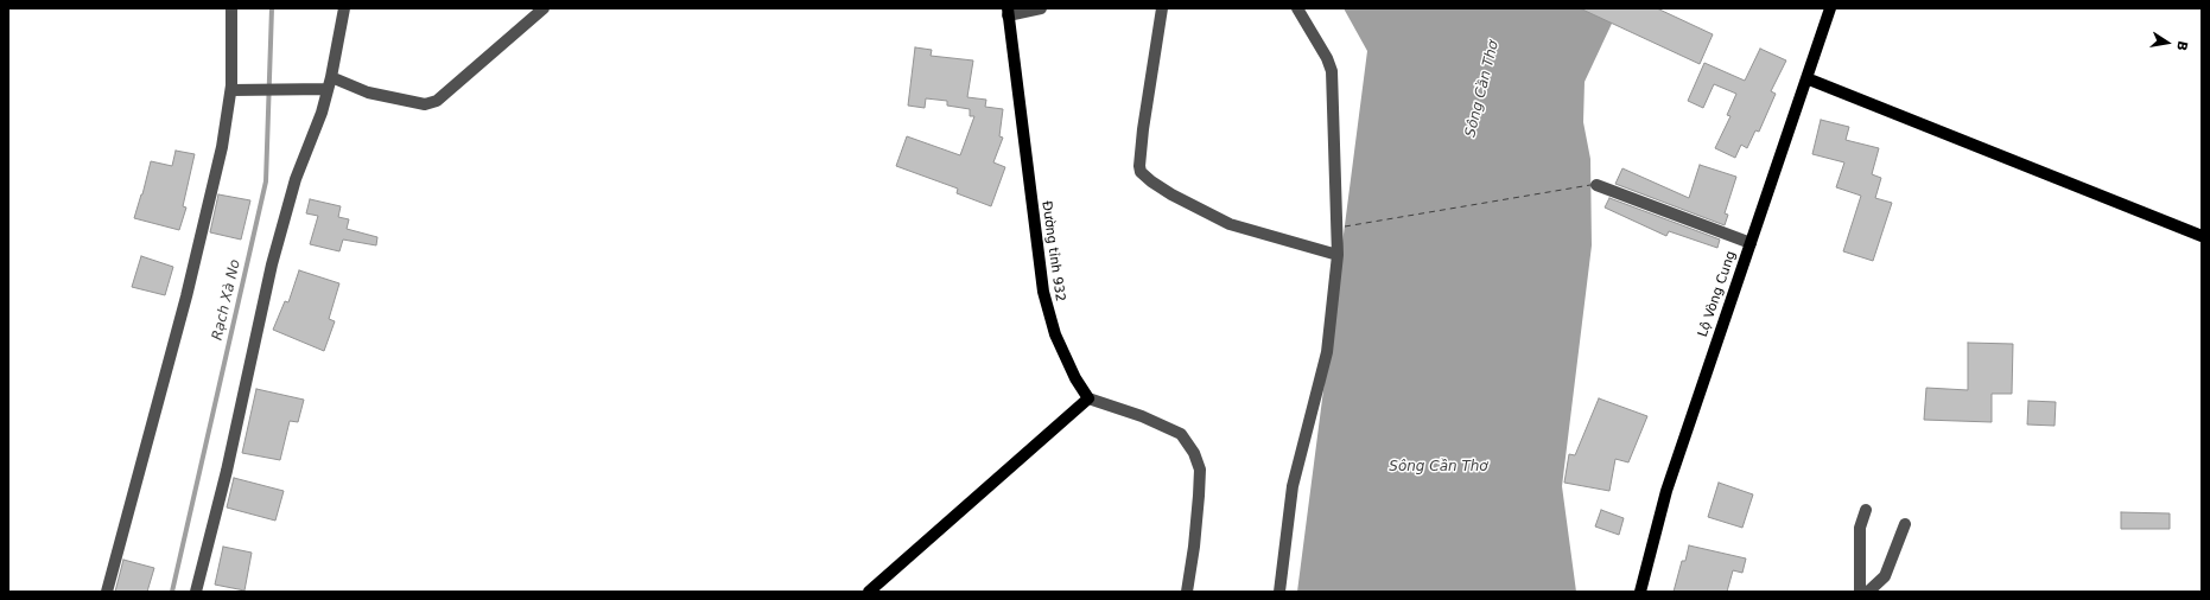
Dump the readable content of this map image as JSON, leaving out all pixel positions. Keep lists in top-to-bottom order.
{
  "streets": {
    "main road": ["Đường tỉnh 932", "Lộ Vòng Cung"]
  },
  "water": ["Sông Cần Thơ", "Rạch Xà No"],
  "north": "right"
}
